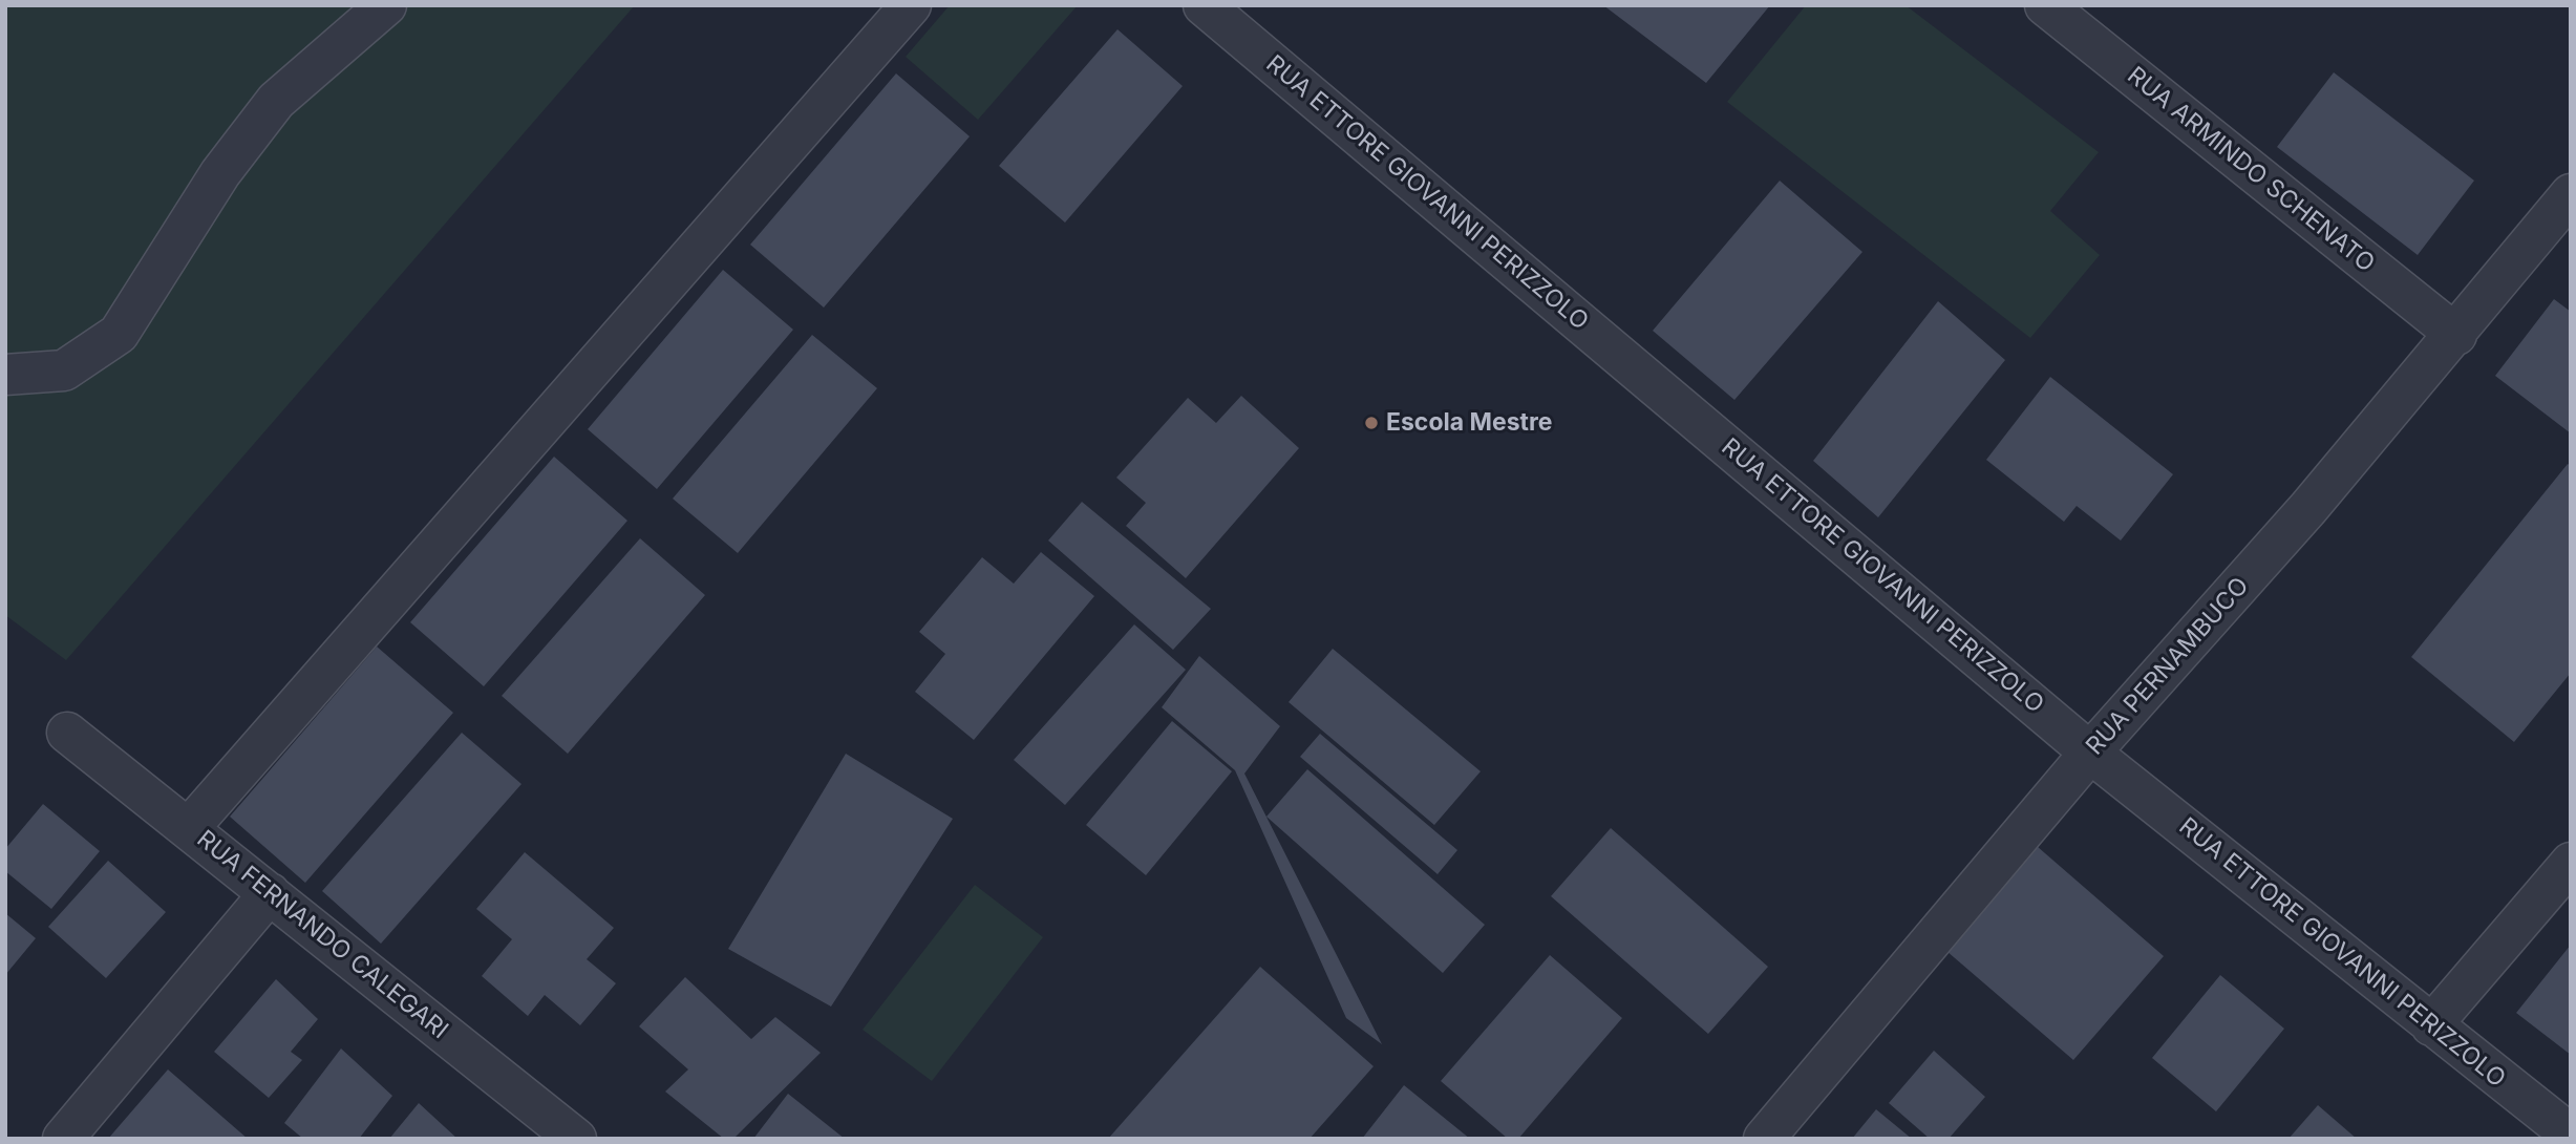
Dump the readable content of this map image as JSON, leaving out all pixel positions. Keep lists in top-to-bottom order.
{
  "streets": {
    "street": [
      "RUA ARMINDO SCHENATO",
      "RUA ETTORE GIOVANNI PERIZZOLO",
      "RUA PERNAMBUCO",
      "RUA FERNANDO CALEGARI"
    ]
  },
  "crossings": [
    ["RUA ARMINDO SCHENATO", "RUA PERNAMBUCO"],
    ["RUA ETTORE GIOVANNI PERIZZOLO", "RUA PERNAMBUCO"]
  ],
  "places": ["Escola Mestre"]
}
